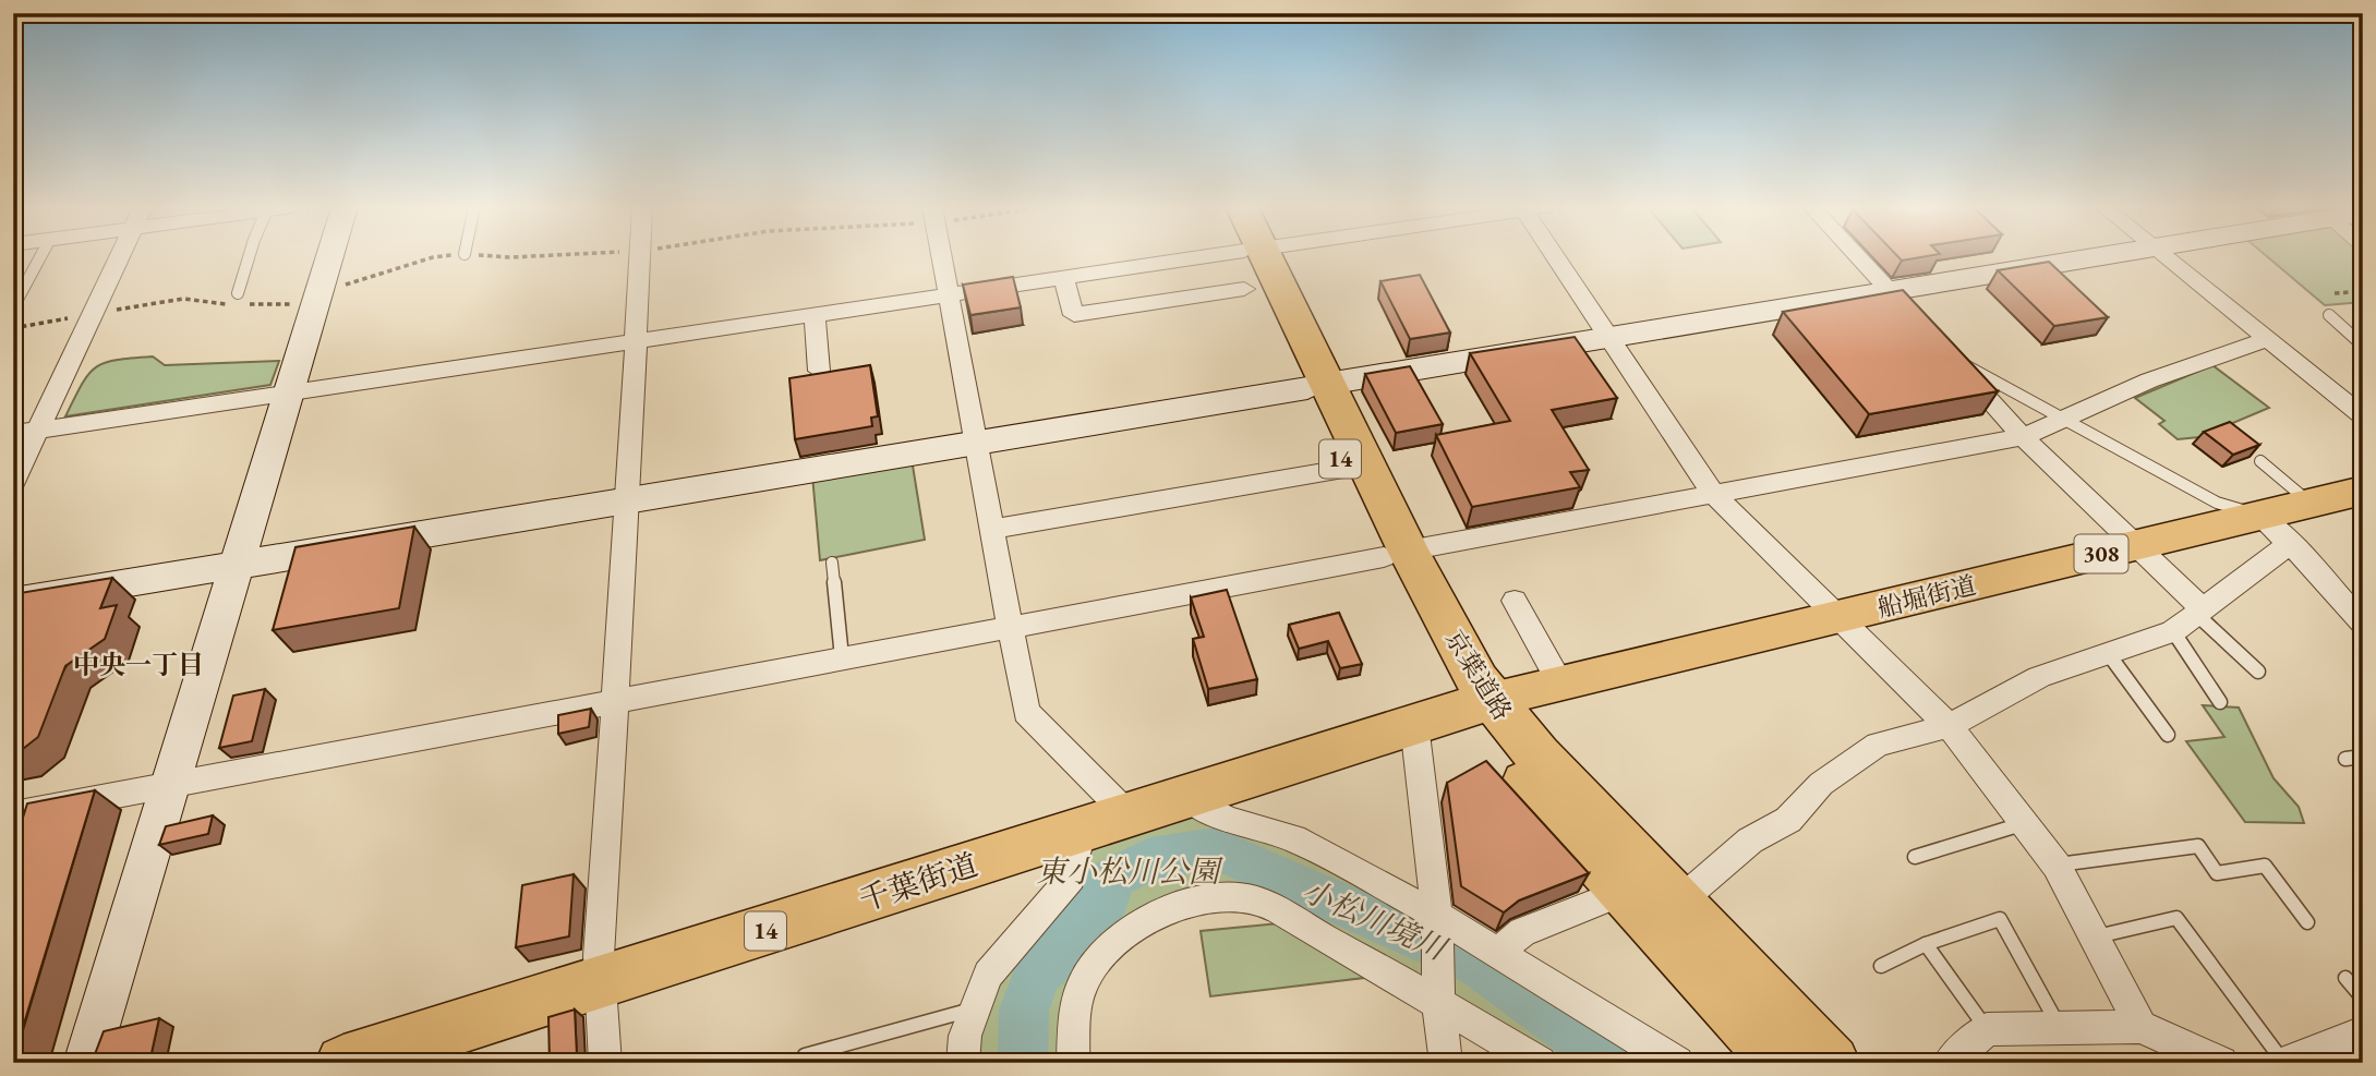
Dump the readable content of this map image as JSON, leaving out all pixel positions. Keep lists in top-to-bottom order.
{
  "streets": {
    "highway": ["14", "京葉道路", "千葉街道"],
    "main road": ["308", "船堀街道"]
  },
  "crossings": [
    ["船堀街道", "京葉道路"],
    ["船堀街道", "千葉街道"],
    ["京葉道路", "千葉街道"]
  ],
  "districts": ["中央一丁目"],
  "water": ["小松川境川"],
  "parks": ["東小松川公園"]
}
